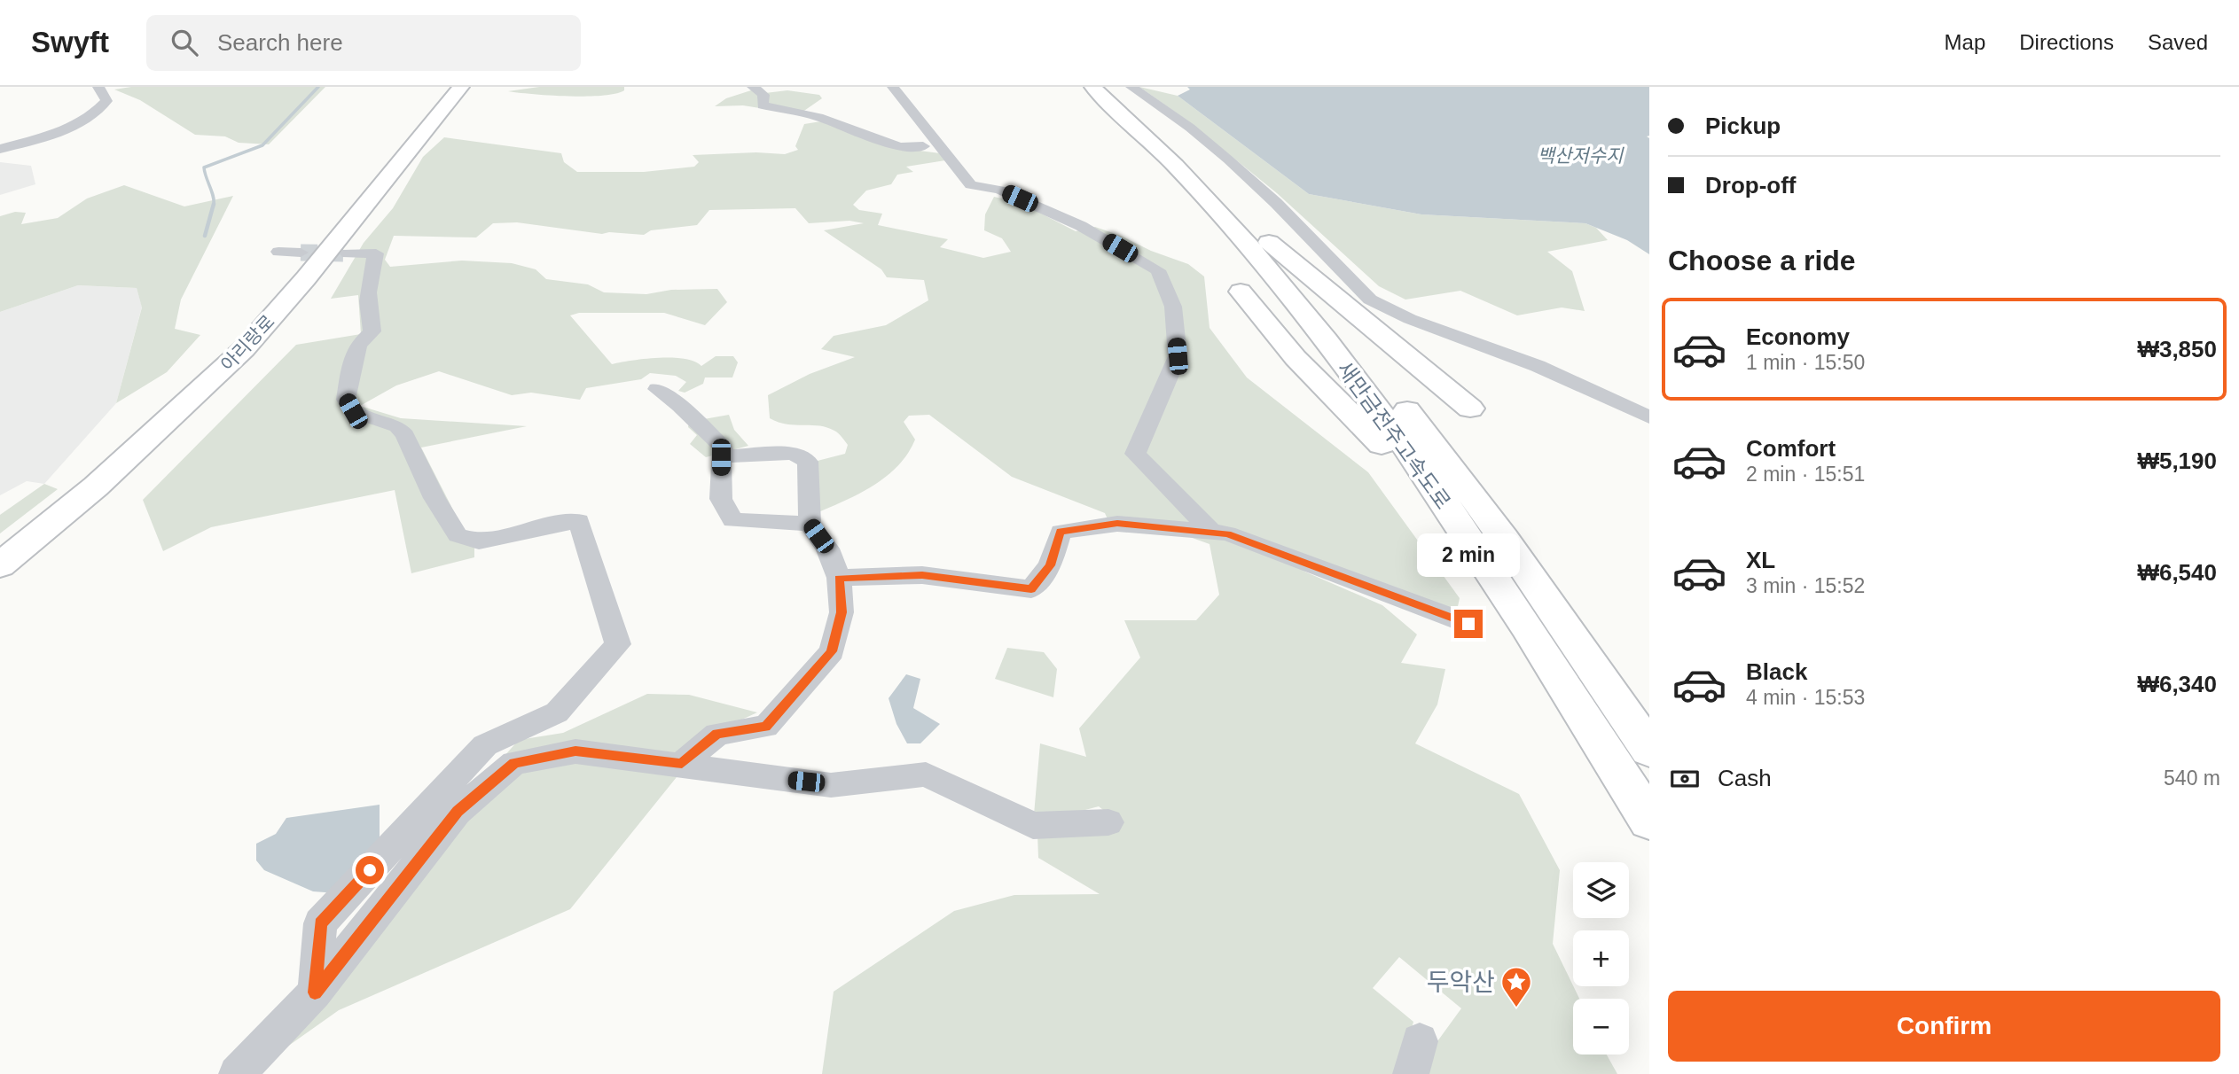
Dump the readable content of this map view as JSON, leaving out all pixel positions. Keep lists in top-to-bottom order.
{
  "streets": {
    "highway": ["아리랑로", "새만금전주고속도로"]
  },
  "water": ["백산저수지"],
  "places": {
    "place": ["두악산"]
  },
  "page": {
    "header": "Swyft",
    "search": "Search here",
    "nav": ["Map", "Directions", "Saved"],
    "banner": ["Pickup", "Drop-off"],
    "heading": "Choose a ride",
    "list": [
      {
        "name": "Economy",
        "note": "1 min · 15:50",
        "value": "₩3,850"
      },
      {
        "name": "Comfort",
        "note": "2 min · 15:51",
        "value": "₩5,190"
      },
      {
        "name": "XL",
        "note": "3 min · 15:52",
        "value": "₩6,540"
      },
      {
        "name": "Black",
        "note": "4 min · 15:53",
        "value": "₩6,340"
      }
    ],
    "bubble": "2 min",
    "pay": ["Cash", "540 m"],
    "map_buttons": ["+", "−"],
    "buttons": "Confirm"
  }
}
